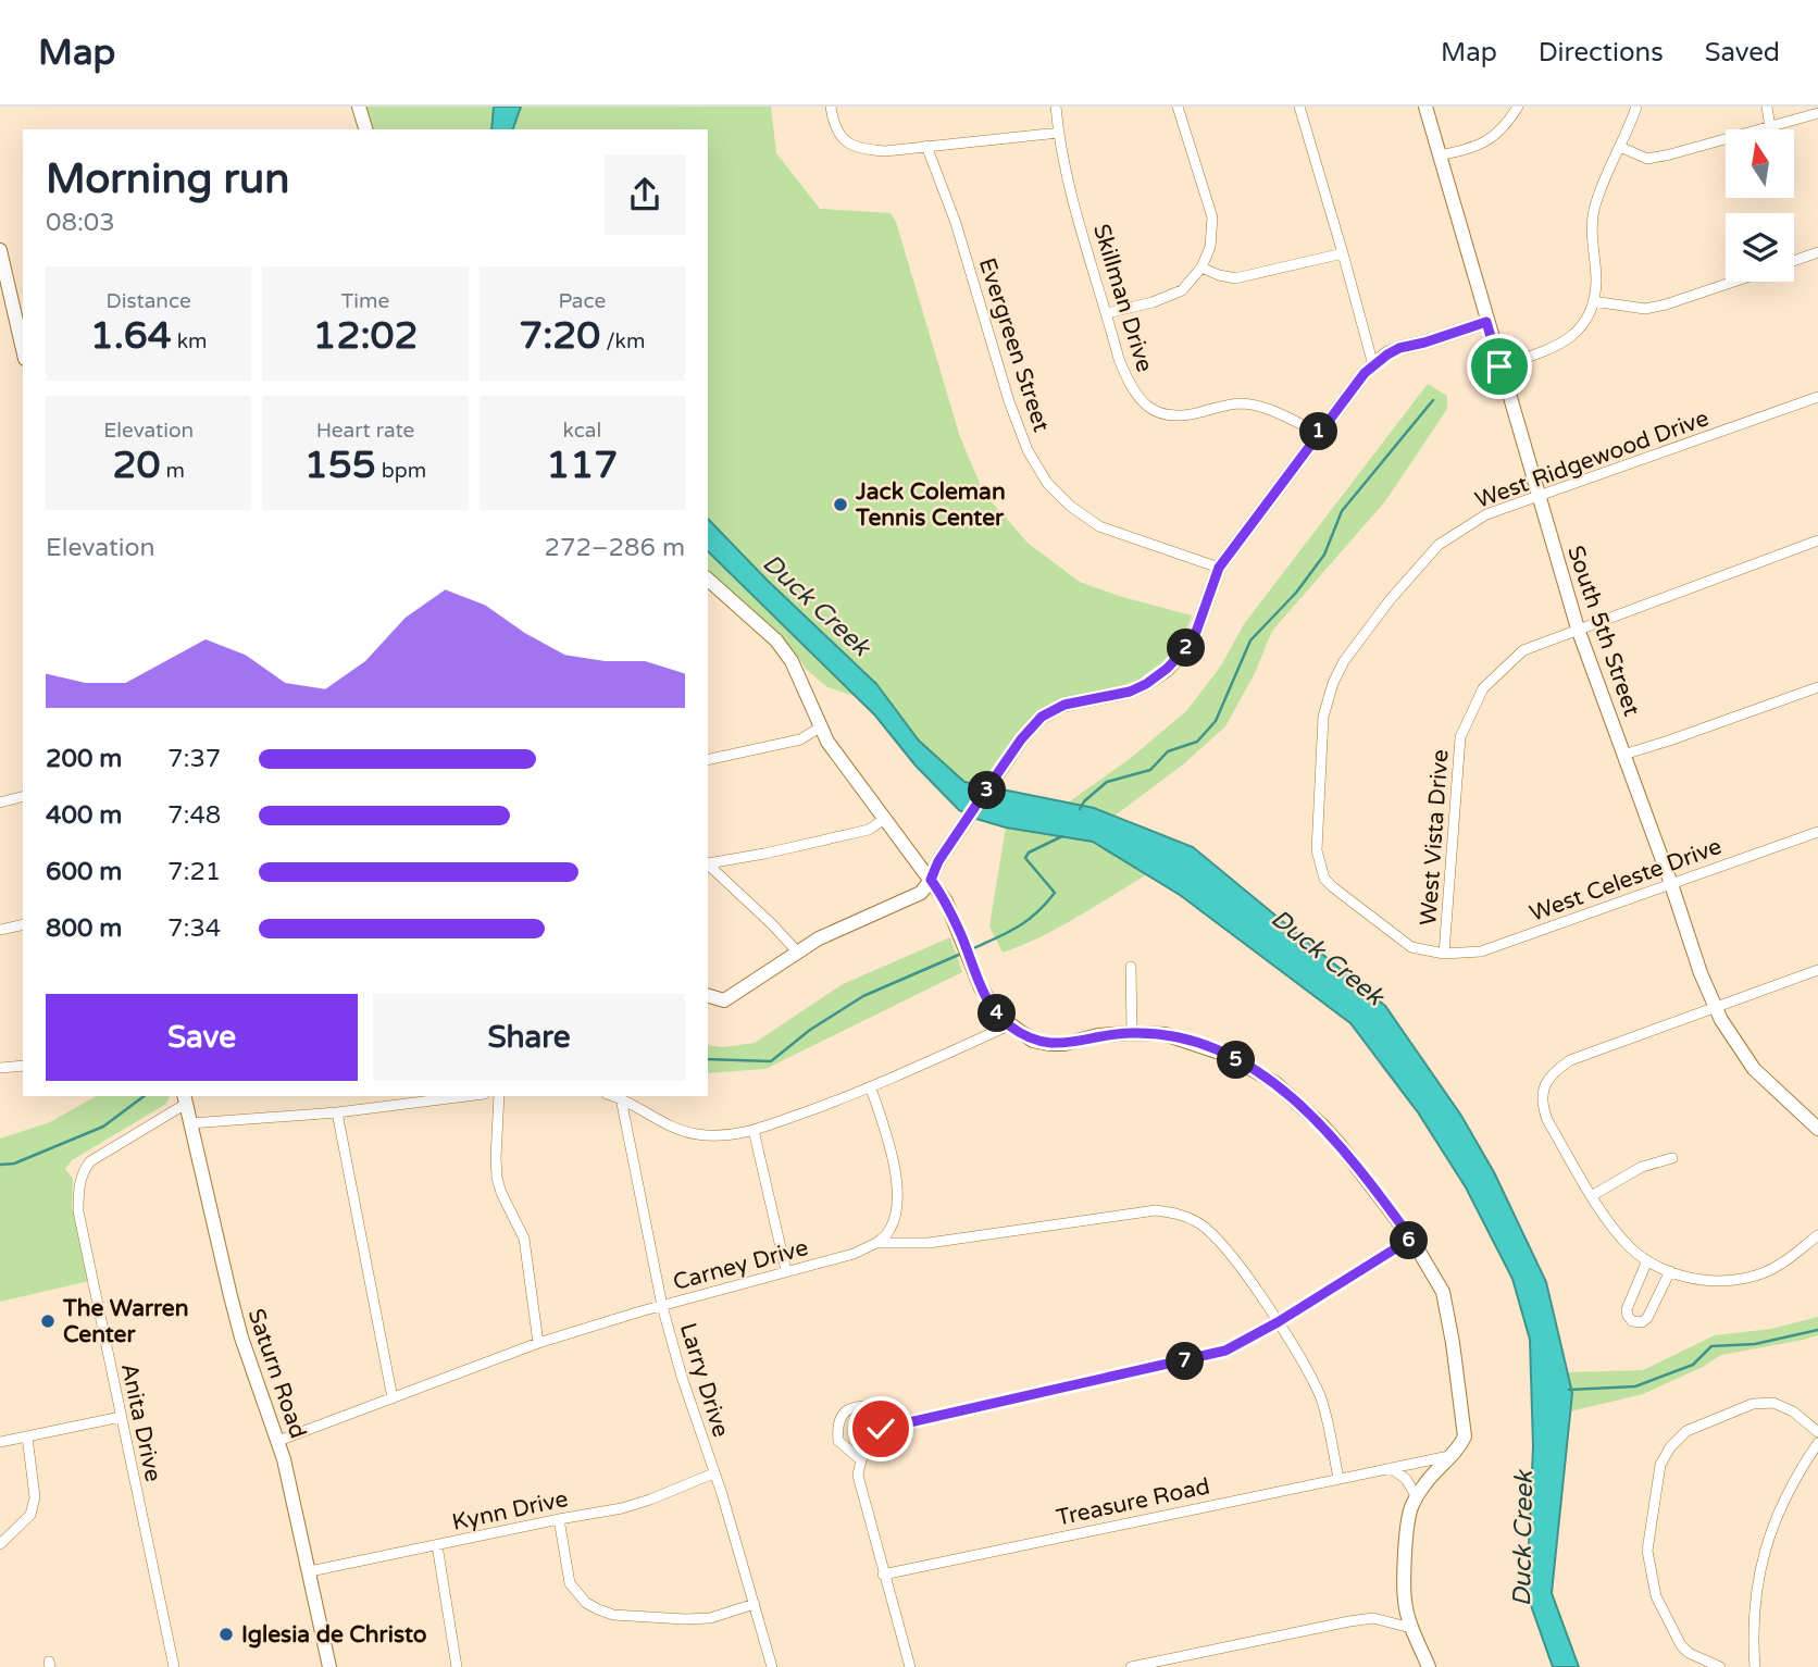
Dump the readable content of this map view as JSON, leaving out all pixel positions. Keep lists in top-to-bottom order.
{
  "streets": {
    "street": [
      "Skillman Drive",
      "Evergreen Street",
      "West Ridgewood Drive",
      "South 5th Street",
      "West Vista Drive",
      "West Celeste Drive",
      "Carney Drive",
      "Saturn Road",
      "Larry Drive",
      "Anita Drive",
      "Treasure Road",
      "Kynn Drive"
    ]
  },
  "crossings": [
    ["West Ridgewood Drive", "South 5th Street"],
    ["West Ridgewood Drive", "West Vista Drive"],
    ["West Ridgewood Drive", "West Celeste Drive"],
    ["South 5th Street", "West Vista Drive"],
    ["South 5th Street", "West Celeste Drive"],
    ["West Vista Drive", "West Celeste Drive"],
    ["Carney Drive", "Saturn Road"],
    ["Carney Drive", "Larry Drive"],
    ["Carney Drive", "Treasure Road"],
    ["Saturn Road", "Anita Drive"],
    ["Saturn Road", "Kynn Drive"],
    ["Larry Drive", "Kynn Drive"]
  ],
  "water": ["Duck Creek"],
  "places": ["Jack Coleman Tennis Center", "The Warren Center", "Iglesia de Christo"],
  "north": "top",
  "page": {
    "header": "Map",
    "nav": ["Map", "Directions", "Saved"],
    "heading": ["Morning run", "08:03"],
    "stats": [
      ["Distance", "1.64 km"],
      ["Time", "12:02"],
      ["Pace", "7:20 /km"],
      ["Elevation", "20 m"],
      ["Heart rate", "155 bpm"],
      ["kcal", "117"]
    ],
    "pins": [
      "1",
      "2",
      "3",
      "4",
      "5",
      "6",
      "7"
    ],
    "chart": ["Elevation", "272–286 m"],
    "list": [
      {
        "name": "200 m",
        "note": "7:37"
      },
      {
        "name": "400 m",
        "note": "7:48"
      },
      {
        "name": "600 m",
        "note": "7:21"
      },
      {
        "name": "800 m",
        "note": "7:34"
      }
    ],
    "buttons": ["Save", "Share"]
  }
}
